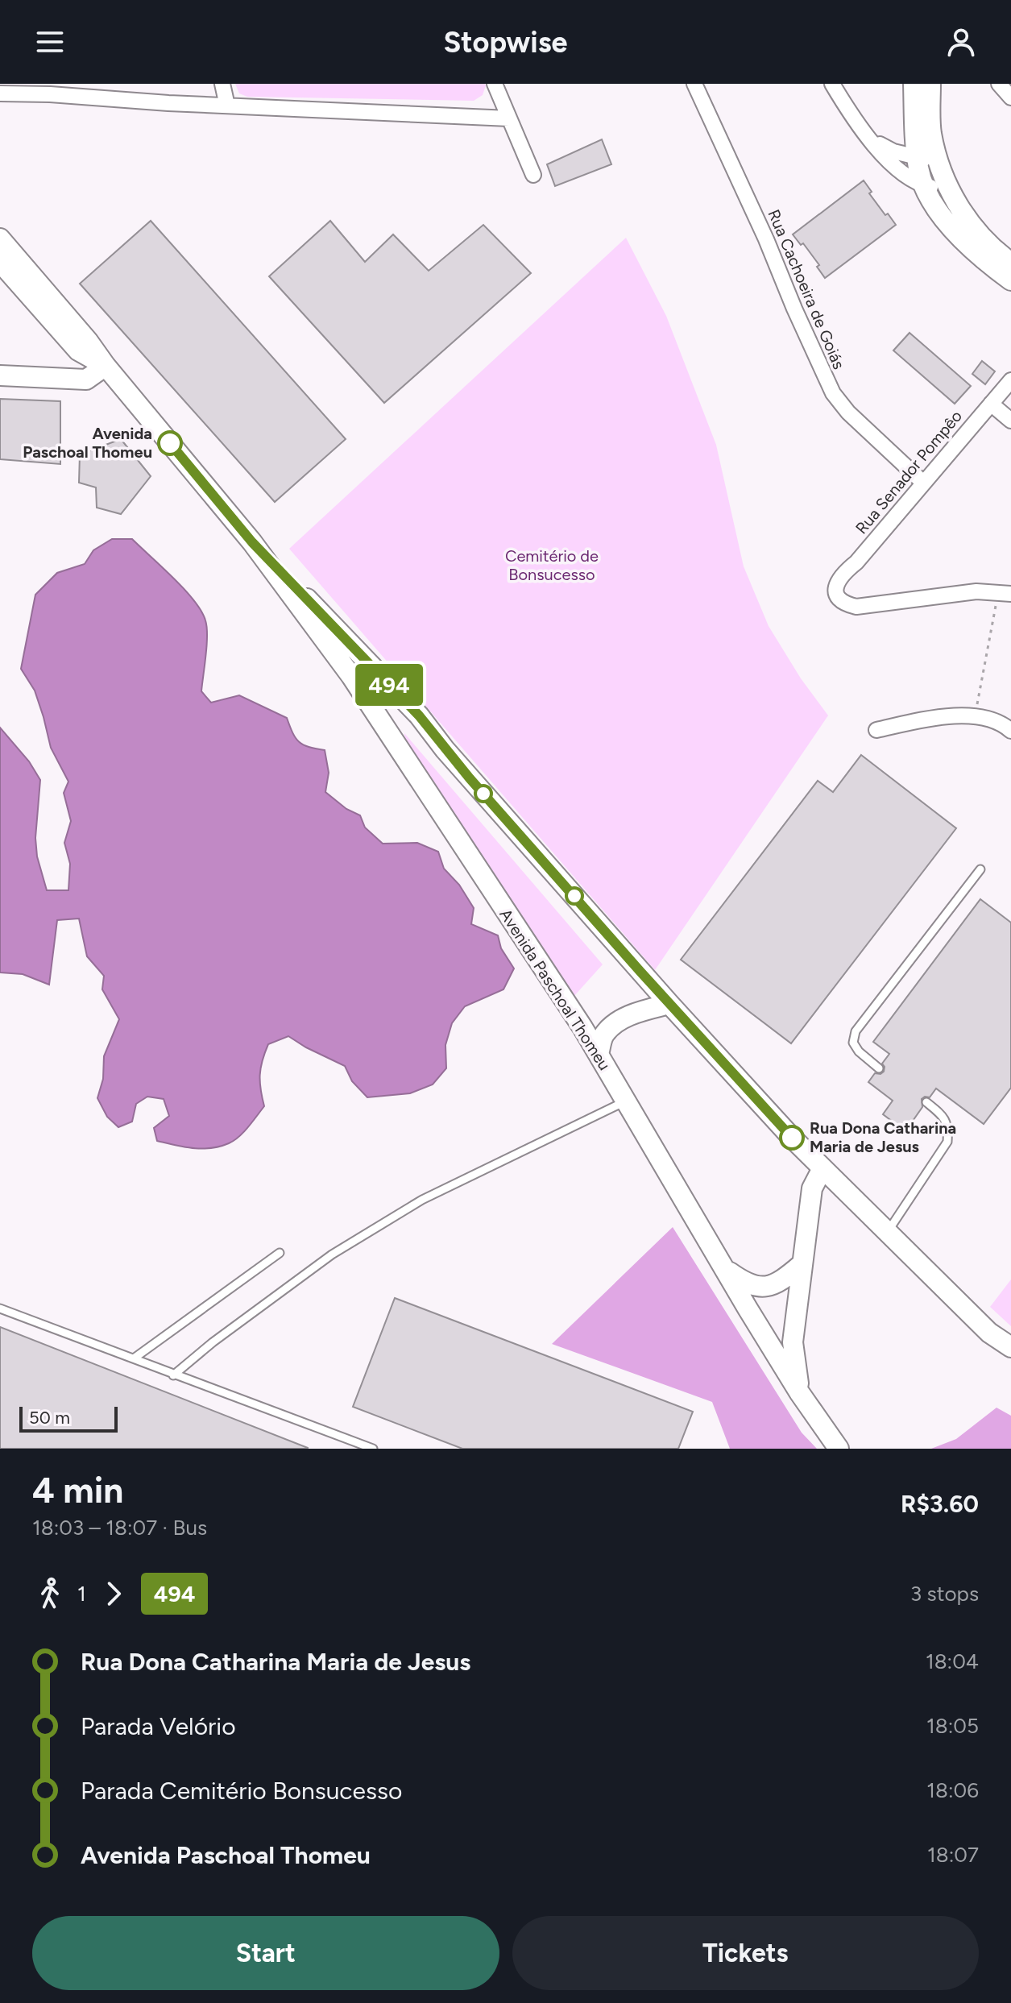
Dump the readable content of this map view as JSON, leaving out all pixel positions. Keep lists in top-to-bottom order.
{
  "streets": {
    "main road": ["Avenida Paschoal Thomeu"],
    "street": ["Rua Cachoeira de Goiás", "Rua Senador Pompêo"]
  },
  "crossings": [
    ["Rua Cachoeira de Goiás", "Rua Senador Pompêo"]
  ],
  "parks": ["Cemitério de Bonsucesso"],
  "places": ["Avenida Paschoal Thomeu", "Rua Dona Catharina Maria de Jesus"],
  "lines": ["bus line 494"],
  "scale_bar": "50 m",
  "page": {
    "header": "Stopwise",
    "on_map": "494",
    "scale": "50 m",
    "heading": ["4 min", "18:03 – 18:07 · Bus", "R$3.60"],
    "legs": ["1", "494", "3 stops"],
    "list": [
      {
        "name": "Rua Dona Catharina Maria de Jesus",
        "value": "18:04"
      },
      {
        "name": "Parada Velório",
        "value": "18:05"
      },
      {
        "name": "Parada Cemitério Bonsucesso",
        "value": "18:06"
      },
      {
        "name": "Avenida Paschoal Thomeu",
        "value": "18:07"
      }
    ],
    "buttons": ["Start", "Tickets"]
  }
}
